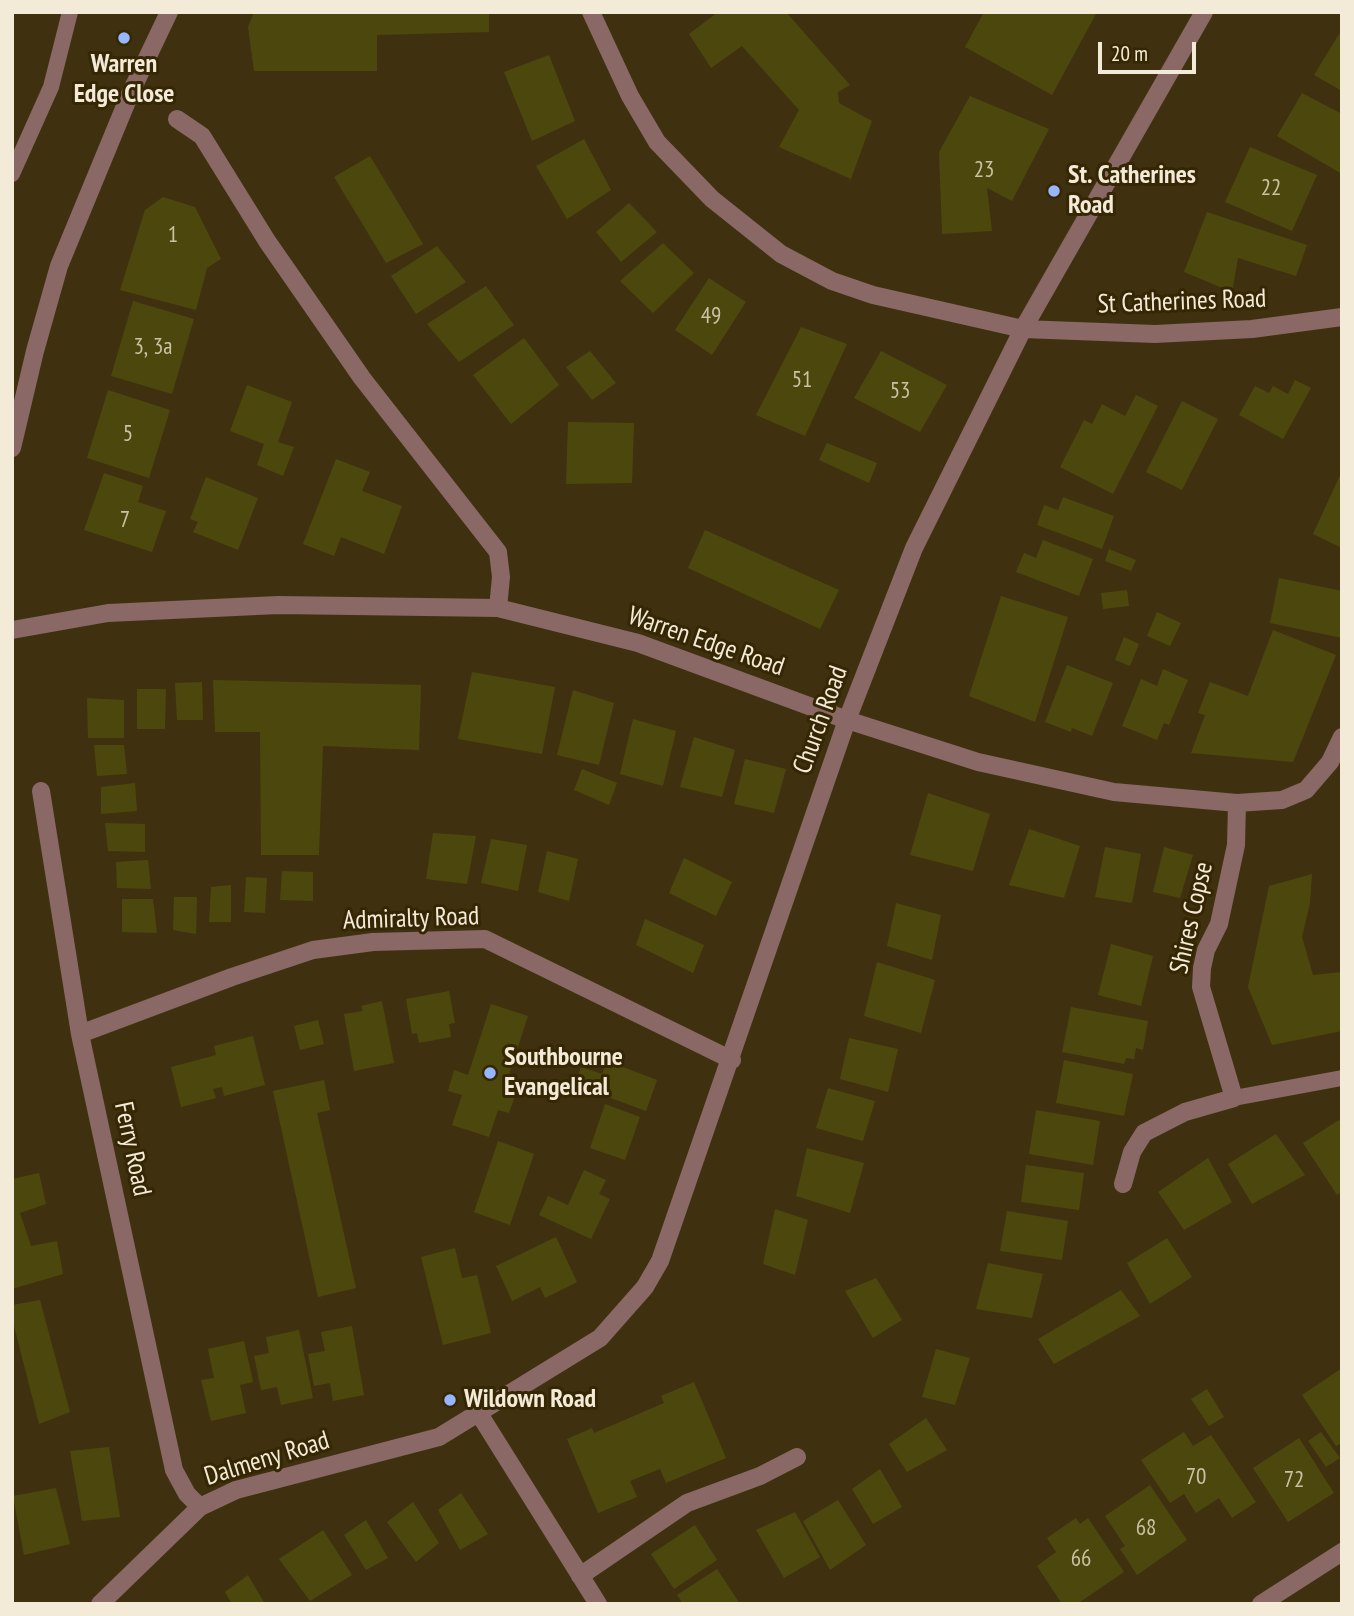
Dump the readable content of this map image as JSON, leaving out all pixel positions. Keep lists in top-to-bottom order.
{
  "streets": {
    "street": [
      "St Catherines Road",
      "Warren Edge Road",
      "Church Road",
      "Shires Copse",
      "Admiralty Road",
      "Ferry Road",
      "Dalmeny Road"
    ]
  },
  "crossings": [
    ["St Catherines Road", "Church Road"],
    ["Warren Edge Road", "Church Road"],
    ["Warren Edge Road", "Shires Copse"],
    ["Church Road", "Admiralty Road"],
    ["Church Road", "Dalmeny Road"],
    ["Admiralty Road", "Ferry Road"],
    ["Ferry Road", "Dalmeny Road"]
  ],
  "places": [
    "Warren Edge Close",
    "St. Catherines Road",
    "Southbourne Evangelical",
    "Wildown Road"
  ],
  "house_numbers": [
    "23",
    "22",
    "1",
    "49",
    "3, 3a",
    "51",
    "53",
    "5",
    "7",
    "70",
    "72",
    "68",
    "66"
  ],
  "scale_bar": "20 m"
}
